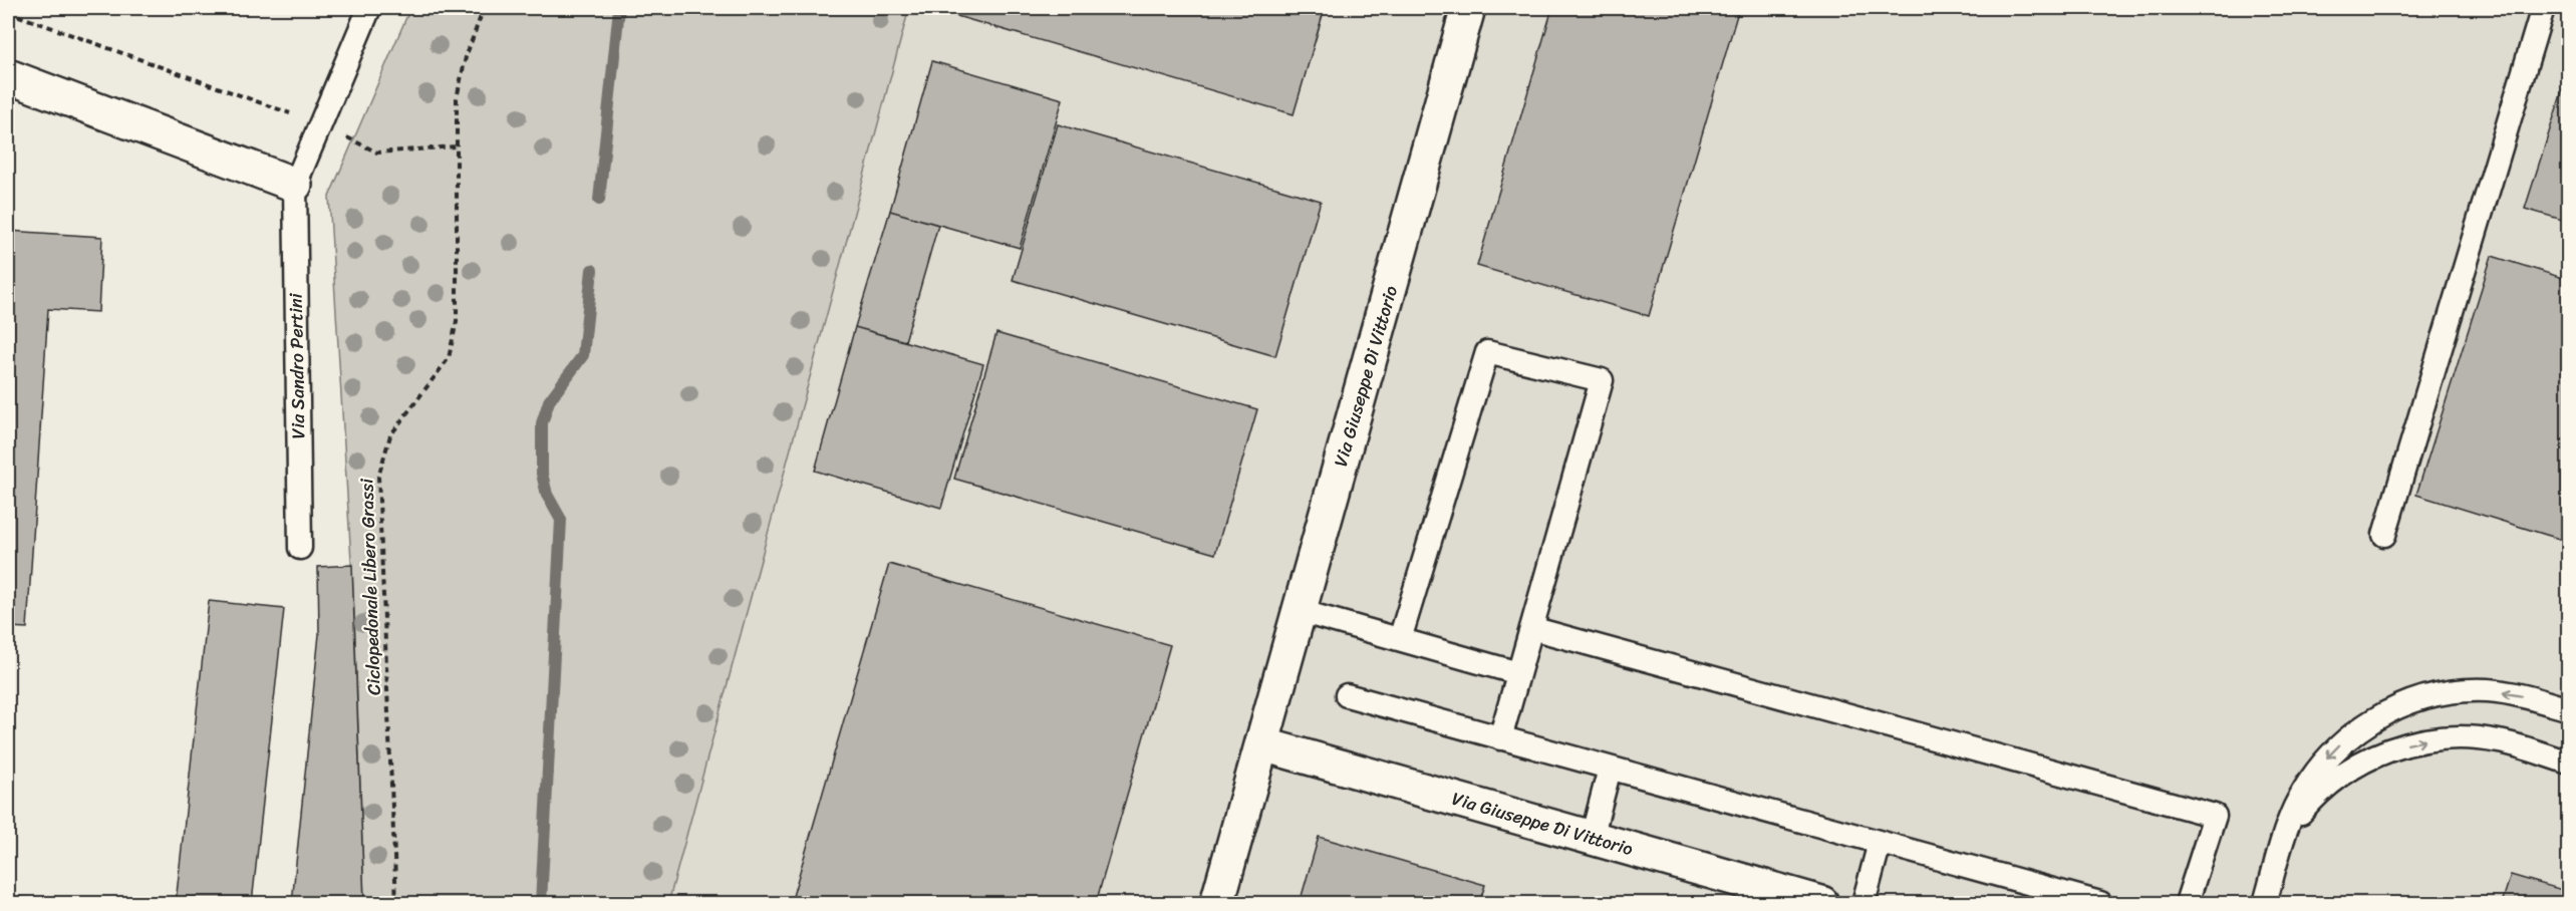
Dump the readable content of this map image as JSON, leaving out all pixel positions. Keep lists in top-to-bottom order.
{
  "streets": {
    "street": ["Via Giuseppe Di Vittorio"],
    "lane": ["Via Sandro Pertini"],
    "path": ["Ciclopedonale Libero Grassi"]
  }
}
